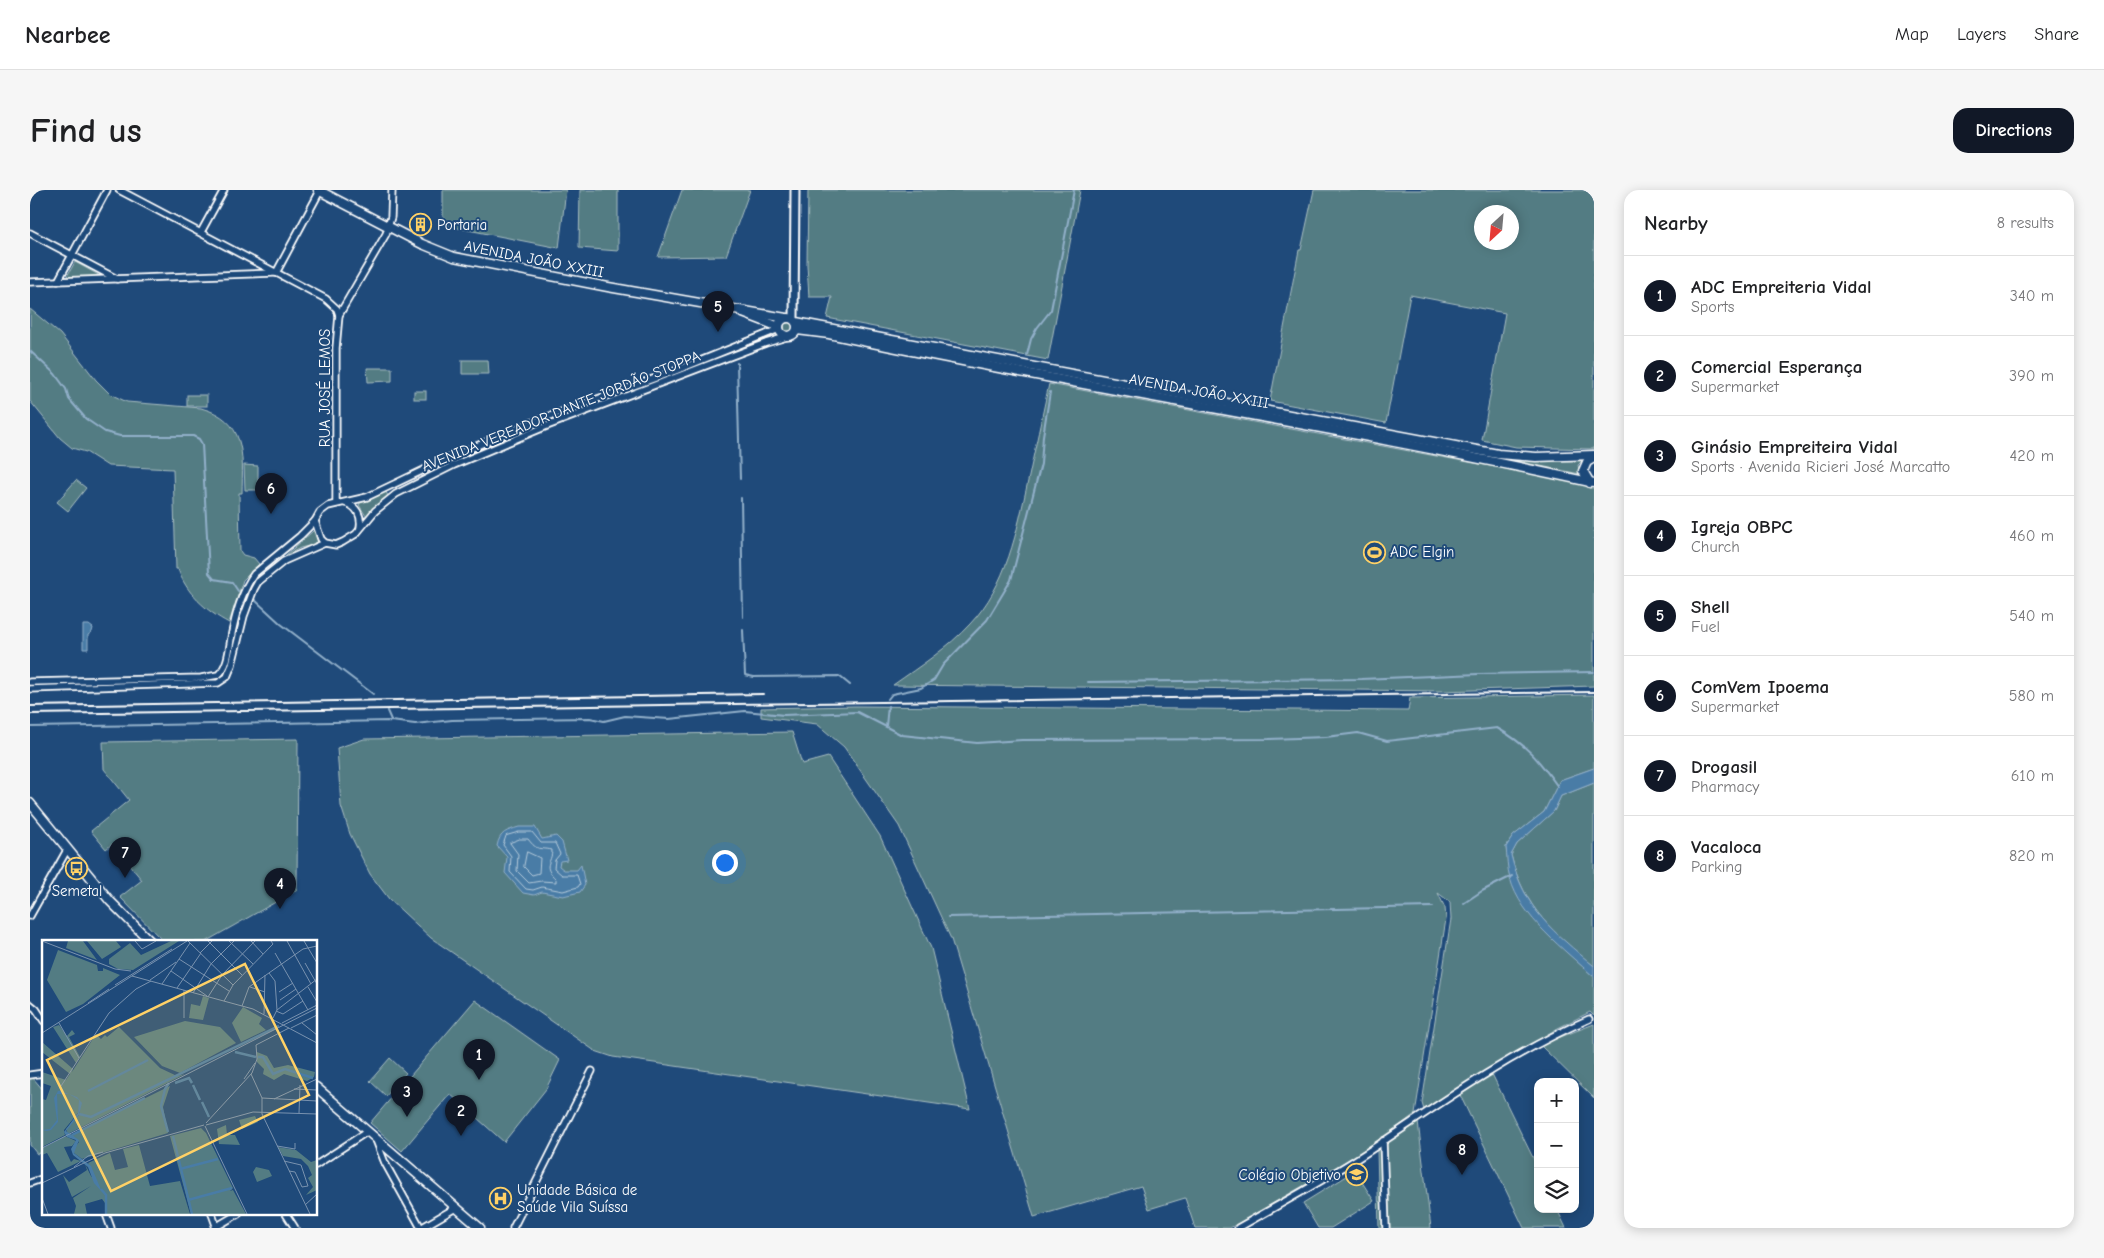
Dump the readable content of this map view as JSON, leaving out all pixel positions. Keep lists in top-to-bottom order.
{
  "streets": {
    "main road": ["AVENIDA JOÃO XXIII"],
    "street": ["RUA JOSÉ LEMOS", "AVENIDA VEREADOR DANTE JORDÃO STOPPA"]
  },
  "crossings": [
    ["AVENIDA JOÃO XXIII", "RUA JOSÉ LEMOS"],
    ["AVENIDA JOÃO XXIII", "AVENIDA VEREADOR DANTE JORDÃO STOPPA"],
    ["RUA JOSÉ LEMOS", "AVENIDA VEREADOR DANTE JORDÃO STOPPA"]
  ],
  "places": {
    "building": ["Portaria"],
    "sports": ["ADC Elgin"],
    "bus stop": ["Semetal"],
    "school or university": ["Colégio Objetivo"],
    "hospital": ["Unidade Básica de Saúde Vila Suíssa"]
  },
  "north": "bottom left",
  "page": {
    "header": "Nearbee",
    "nav": ["Map", "Layers", "Share"],
    "buttons": "Directions",
    "title": "Find us",
    "heading": ["Nearby", "8 results"],
    "list": [
      {
        "mark": "1",
        "name": "ADC Empreiteria Vidal",
        "note": "Sports",
        "value": "340 m"
      },
      {
        "mark": "2",
        "name": "Comercial Esperança",
        "note": "Supermarket",
        "value": "390 m"
      },
      {
        "mark": "3",
        "name": "Ginásio Empreiteira Vidal",
        "note": "Sports · Avenida Ricieri José Marcatto",
        "value": "420 m"
      },
      {
        "mark": "4",
        "name": "Igreja OBPC",
        "note": "Church",
        "value": "460 m"
      },
      {
        "mark": "5",
        "name": "Shell",
        "note": "Fuel",
        "value": "540 m"
      },
      {
        "mark": "6",
        "name": "ComVem Ipoema",
        "note": "Supermarket",
        "value": "580 m"
      },
      {
        "mark": "7",
        "name": "Drogasil",
        "note": "Pharmacy",
        "value": "610 m"
      },
      {
        "mark": "8",
        "name": "Vacaloca",
        "note": "Parking",
        "value": "820 m"
      }
    ],
    "pins": [
      "5",
      "6",
      "7",
      "4",
      "1",
      "3",
      "2",
      "8"
    ],
    "map_buttons": ["+", "−"]
  }
}
